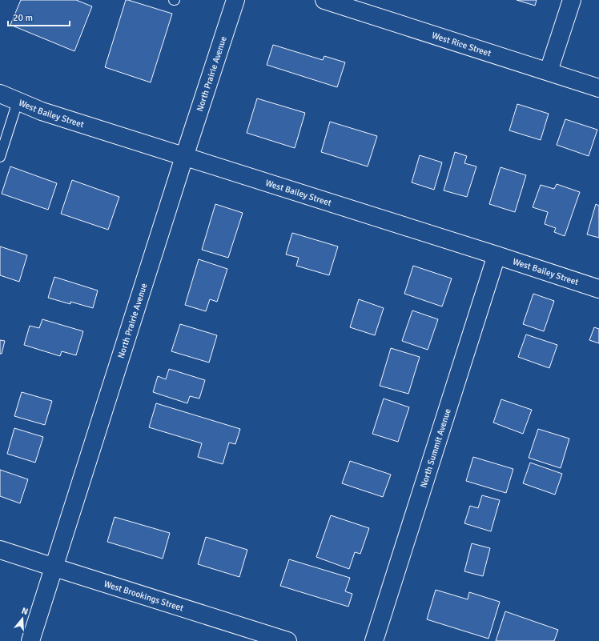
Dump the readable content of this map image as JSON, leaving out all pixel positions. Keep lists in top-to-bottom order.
{
  "streets": {
    "street": [
      "West Rice Street",
      "North Prairie Avenue",
      "West Bailey Street",
      "North Summit Avenue",
      "West Brookings Street"
    ]
  },
  "crossings": [
    ["North Prairie Avenue", "West Bailey Street"],
    ["North Prairie Avenue", "West Brookings Street"],
    ["West Bailey Street", "North Summit Avenue"]
  ],
  "scale_bar": "20 m",
  "north": "top"
}
